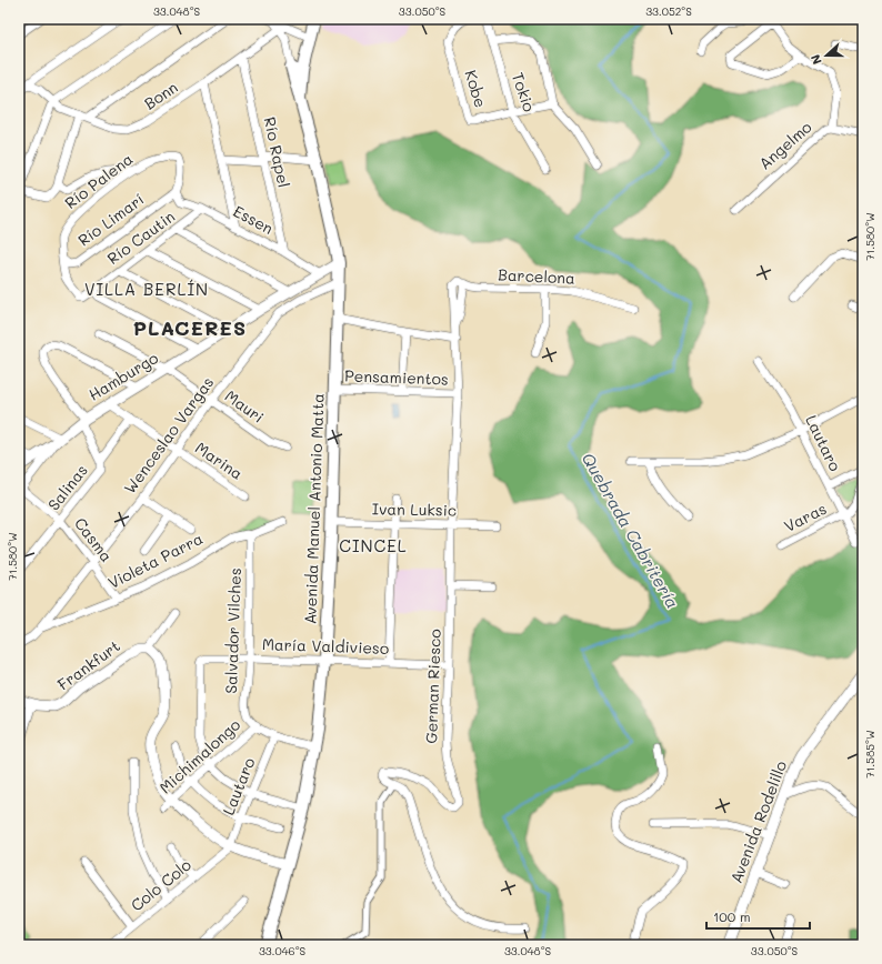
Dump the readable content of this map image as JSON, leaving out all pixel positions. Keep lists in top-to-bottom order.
{
  "streets": {
    "main road": ["Avenida Manuel Antonio Matta"],
    "street": [
      "Kobe",
      "Tokio",
      "Bonn",
      "Angelmo",
      "Río Rapel",
      "Río Palena",
      "Río Limarí",
      "Essen",
      "Río Cautin",
      "Barcelona",
      "Hamburgo",
      "Pensamientos",
      "Mauri",
      "Wenceslao Vargas",
      "Lautaro",
      "Marina",
      "Salinas",
      "Ivan Luksic",
      "Varas",
      "Casma",
      "Violeta Parra",
      "Salvador Vilches",
      "María Valdivieso",
      "Frankfurt",
      "German Riesco",
      "Michimalongo",
      "Avenida Rodelillo",
      "Colo Colo"
    ]
  },
  "crossings": [
    ["Kobe", "Tokio"],
    ["Bonn", "Río Rapel"],
    ["Río Rapel", "Essen"],
    ["Río Palena", "Río Limarí"],
    ["Río Palena", "Essen"],
    ["Río Palena", "Río Cautin"],
    ["Río Limarí", "Essen"],
    ["Essen", "Río Cautin"],
    ["Essen", "Hamburgo"],
    ["Barcelona", "German Riesco"],
    ["Hamburgo", "Mauri"],
    ["Hamburgo", "Marina"],
    ["Hamburgo", "Avenida Manuel Antonio Matta"],
    ["Pensamientos", "Avenida Manuel Antonio Matta"],
    ["Pensamientos", "German Riesco"],
    ["Mauri", "Wenceslao Vargas"],
    ["Wenceslao Vargas", "Marina"],
    ["Wenceslao Vargas", "Avenida Manuel Antonio Matta"],
    ["Wenceslao Vargas", "Casma"],
    ["Wenceslao Vargas", "Violeta Parra"],
    ["Lautaro", "Varas"],
    ["Lautaro", "Colo Colo"],
    ["Marina", "Salinas"],
    ["Salinas", "Casma"],
    ["Avenida Manuel Antonio Matta", "Ivan Luksic"],
    ["Avenida Manuel Antonio Matta", "María Valdivieso"],
    ["Ivan Luksic", "German Riesco"],
    ["Casma", "Violeta Parra"],
    ["Violeta Parra", "Salvador Vilches"],
    ["Salvador Vilches", "María Valdivieso"],
    ["Salvador Vilches", "Michimalongo"],
    ["María Valdivieso", "German Riesco"],
    ["María Valdivieso", "Michimalongo"]
  ],
  "districts": ["VILLA BERLÍN", "PLACERES", "CINCEL"],
  "water": ["Quebrada Cabritería"],
  "scale_bar": "100 m",
  "north": "left",
  "coordinates": [
    "33.048°S",
    "33.050°S",
    "33.052°S",
    "71.580°W",
    "71.585°W",
    "33.046°S"
  ]
}
